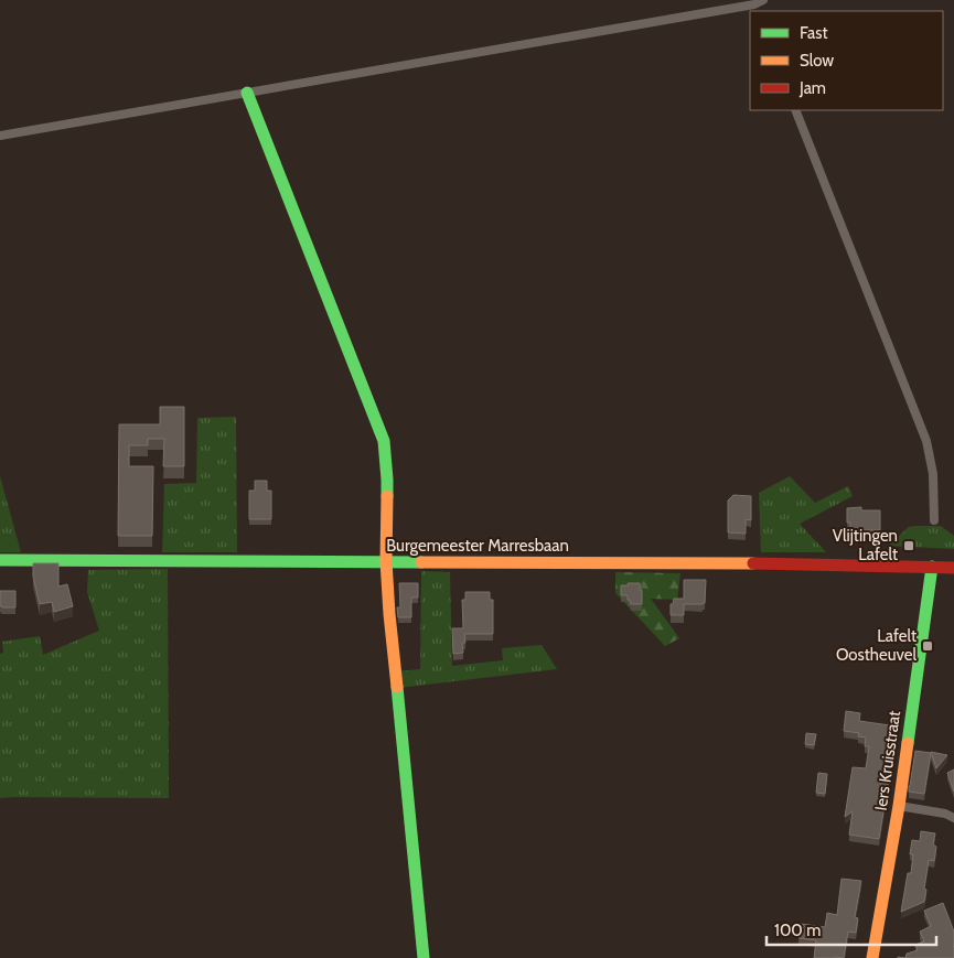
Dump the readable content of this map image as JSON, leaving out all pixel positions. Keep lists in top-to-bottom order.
{
  "streets": {
    "street": ["Burgemeester Marresbaan", "Iers Kruisstraat"]
  },
  "crossings": [
    ["Burgemeester Marresbaan", "Iers Kruisstraat"]
  ],
  "places": {
    "transit": ["Vlijtingen Lafelt", "Lafelt Oostheuvel"]
  },
  "legend": ["Fast", "Slow", "Jam"],
  "scale_bar": "100 m"
}
